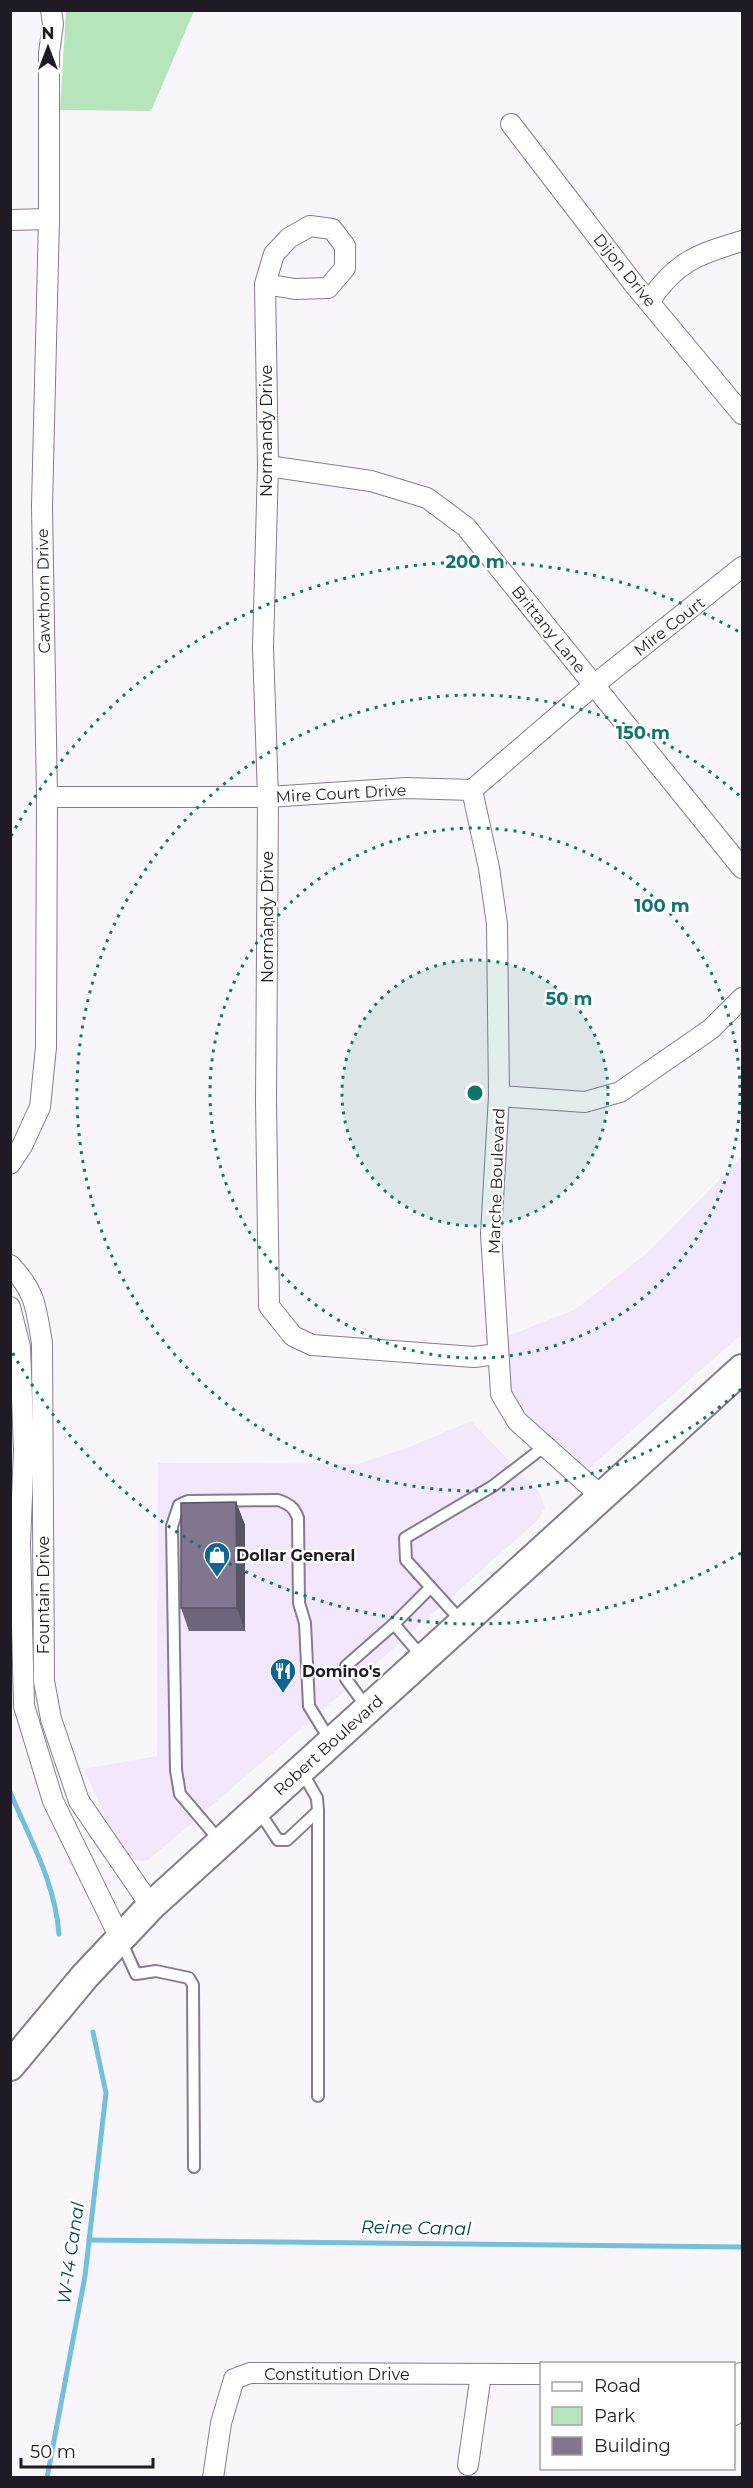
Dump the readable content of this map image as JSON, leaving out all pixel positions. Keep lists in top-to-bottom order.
{
  "streets": {
    "main road": ["Robert Boulevard"],
    "street": [
      "Dijon Drive",
      "Normandy Drive",
      "Cawthorn Drive",
      "Mire Court",
      "Brittany Lane",
      "Mire Court Drive",
      "Marche Boulevard",
      "Fountain Drive",
      "Constitution Drive"
    ]
  },
  "crossings": [
    ["Normandy Drive", "Brittany Lane"],
    ["Normandy Drive", "Mire Court Drive"],
    ["Normandy Drive", "Marche Boulevard"],
    ["Cawthorn Drive", "Mire Court Drive"],
    ["Mire Court", "Brittany Lane"],
    ["Mire Court Drive", "Marche Boulevard"],
    ["Marche Boulevard", "Robert Boulevard"],
    ["Fountain Drive", "Robert Boulevard"]
  ],
  "water": ["Reine Canal", "W-14 Canal"],
  "places": {
    "shop": ["Dollar General"],
    "restaurant": ["Domino's"]
  },
  "legend": ["Road", "Park", "Building"],
  "scale_bar": "50 m",
  "north": "top",
  "rings": [
    "200 m",
    "150 m",
    "100 m",
    "50 m"
  ]
}
